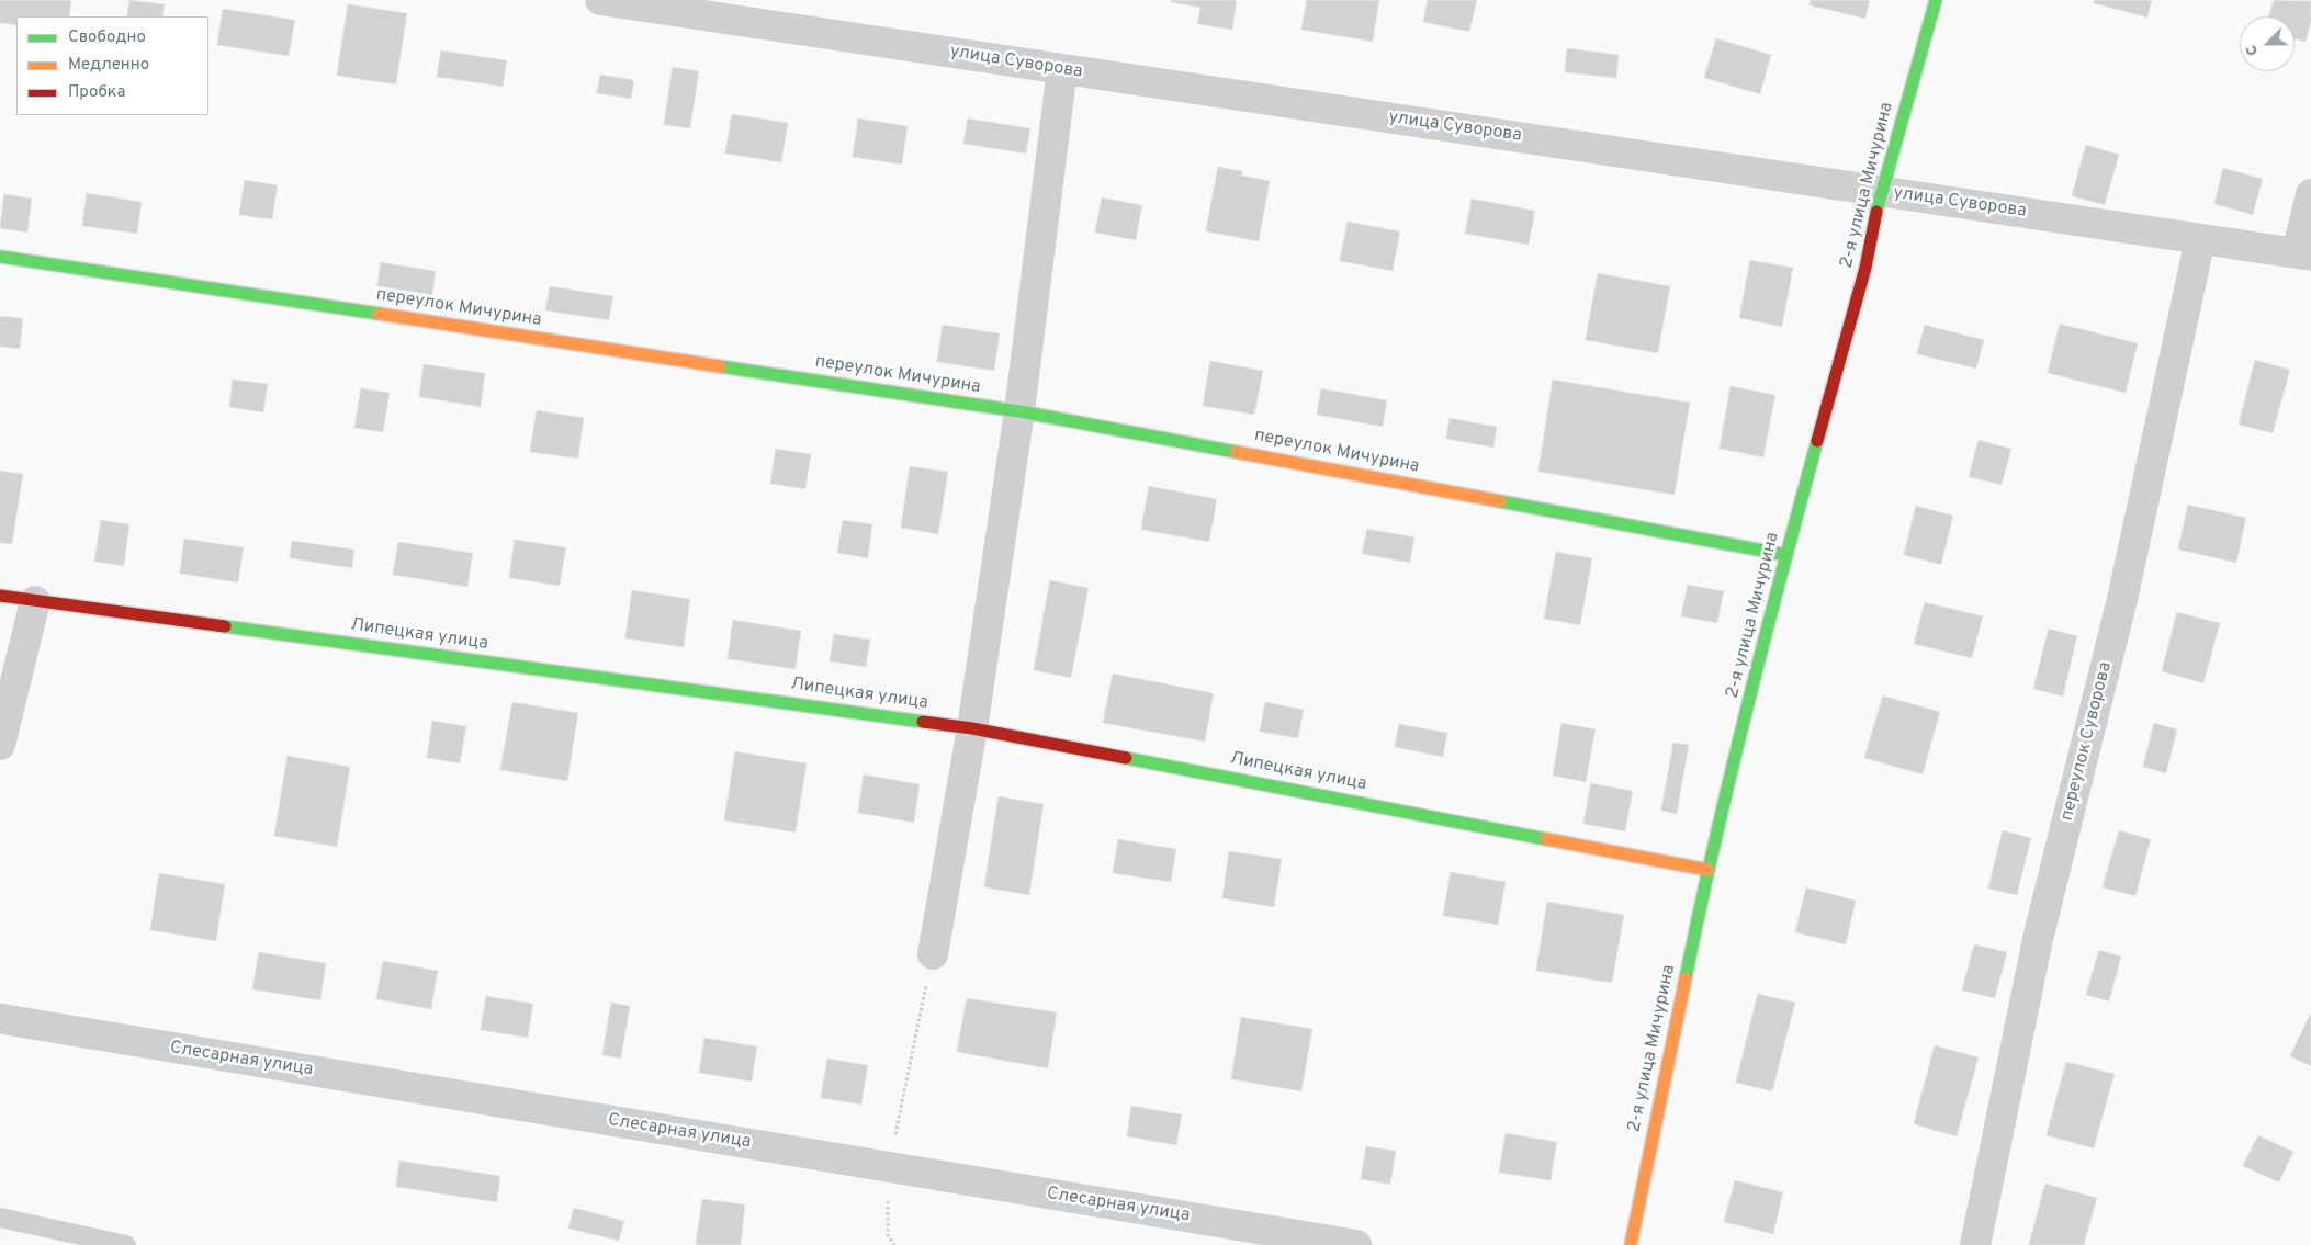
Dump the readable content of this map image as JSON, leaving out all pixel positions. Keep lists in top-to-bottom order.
{
  "streets": {
    "street": [
      "улица Суворова",
      "2-я улица Мичурина",
      "переулок Мичурина",
      "Липецкая улица",
      "переулок Суворова",
      "Слесарная улица"
    ]
  },
  "crossings": [
    ["улица Суворова", "2-я улица Мичурина"],
    ["улица Суворова", "переулок Суворова"],
    ["2-я улица Мичурина", "переулок Мичурина"],
    ["2-я улица Мичурина", "Липецкая улица"]
  ],
  "legend": ["Свободно", "Медленно", "Пробка"],
  "north": "bottom left"
}
